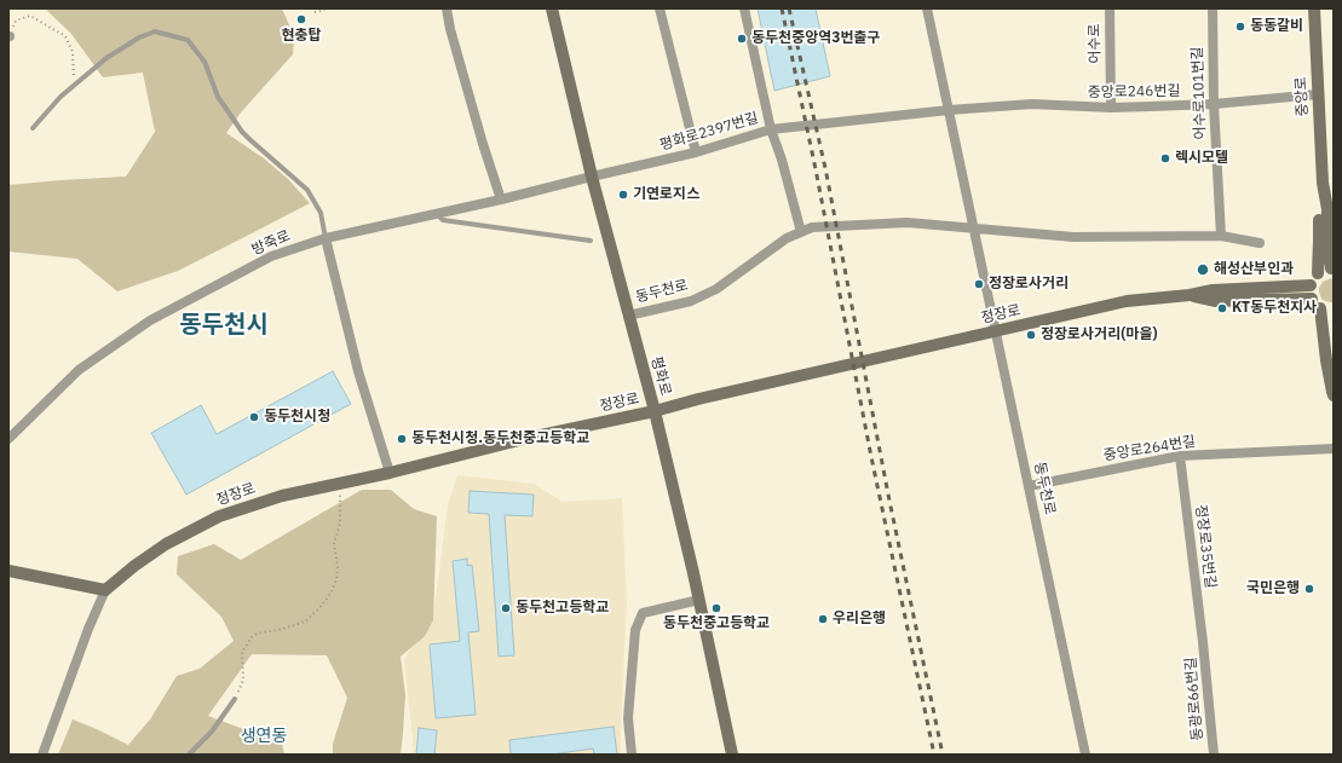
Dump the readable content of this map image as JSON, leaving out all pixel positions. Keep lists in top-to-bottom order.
{
  "streets": {
    "street": [
      "어수로",
      "중앙로246번길",
      "어수로101번길",
      "중앙로",
      "평화로2397번길",
      "방죽로",
      "동두천로",
      "정장로",
      "평화로",
      "중앙로264번길",
      "정장로35번길",
      "동광로66번길"
    ]
  },
  "crossings": [
    ["어수로", "중앙로246번길"],
    ["중앙로246번길", "어수로101번길"],
    ["중앙로246번길", "중앙로"],
    ["중앙로246번길", "동두천로"],
    ["어수로101번길", "동두천로"],
    ["평화로2397번길", "방죽로"],
    ["평화로2397번길", "평화로"],
    ["방죽로", "평화로"],
    ["동두천로", "정장로"],
    ["동두천로", "평화로"],
    ["동두천로", "중앙로264번길"],
    ["정장로", "평화로"],
    ["중앙로264번길", "정장로35번길"],
    ["정장로35번길", "동광로66번길"]
  ],
  "districts": ["동두천시", "생연동"],
  "places": [
    "현충탑",
    "동동갈비",
    "동두천중앙역3번출구",
    "렉시모텔",
    "기연로지스",
    "해성산부인과",
    "정장로사거리",
    "KT동두천지사",
    "정장로사거리(마을)",
    "동두천시청",
    "동두천시청.동두천중고등학교",
    "국민은행",
    "동두천고등학교",
    "동두천중고등학교",
    "우리은행"
  ]
}
